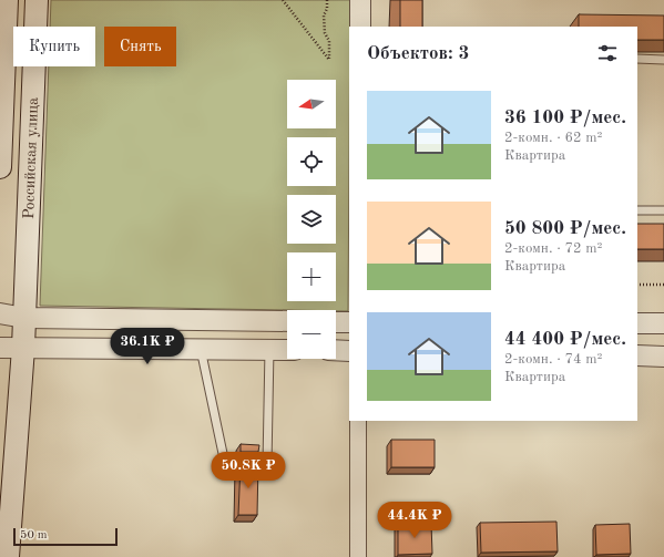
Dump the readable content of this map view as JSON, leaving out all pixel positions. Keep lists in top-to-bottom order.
{
  "streets": {
    "main road": ["Российская улица"]
  },
  "scale_bar": "50 m",
  "north": "left",
  "page": {
    "chip": ["Купить", "Снять"],
    "heading": "Объектов: 3",
    "map_buttons": ["+", "−"],
    "list": [
      {
        "name": "36 100 ₽/мес.",
        "note": "2-комн. · 62 m² · Квартира"
      },
      {
        "name": "50 800 ₽/мес.",
        "note": "2-комн. · 72 m² · Квартира"
      },
      {
        "name": "44 400 ₽/мес.",
        "note": "2-комн. · 74 m² · Квартира"
      }
    ],
    "price": ["36.1K ₽", "50.8K ₽", "44.4K ₽"],
    "scale": "50 m"
  }
}
